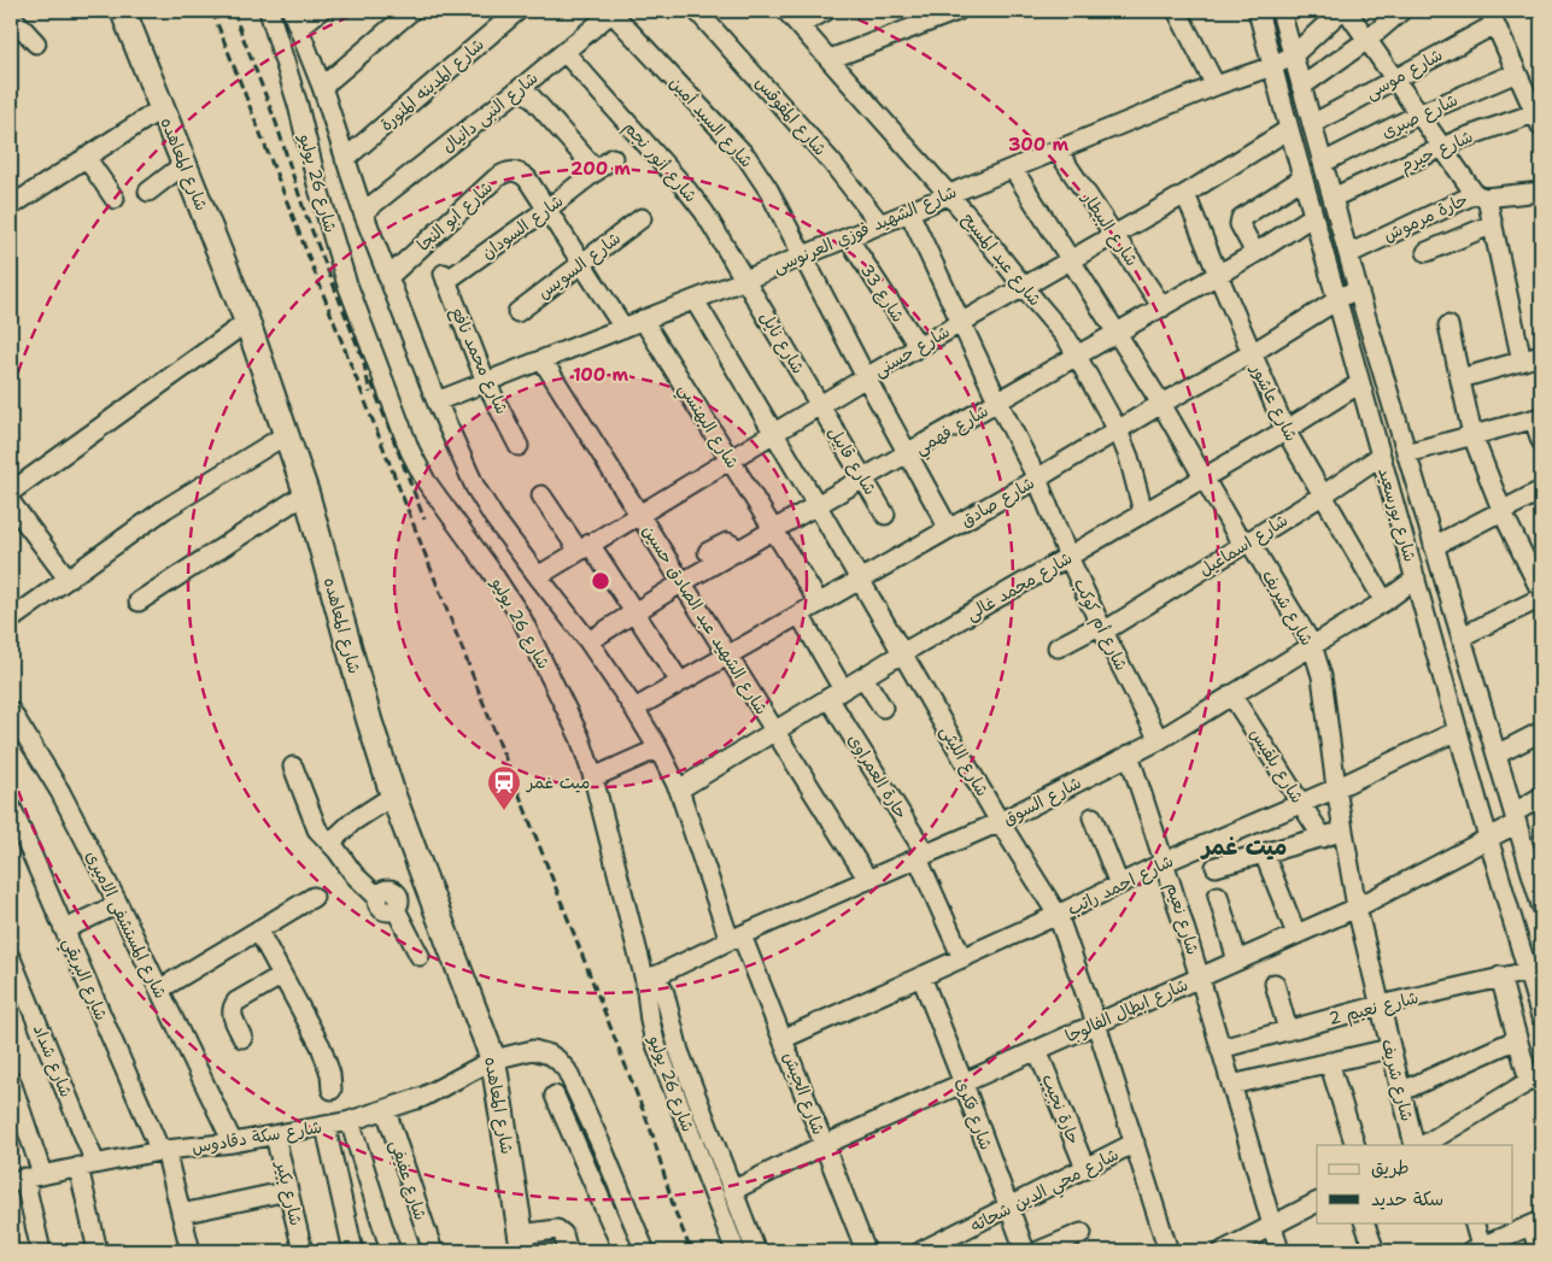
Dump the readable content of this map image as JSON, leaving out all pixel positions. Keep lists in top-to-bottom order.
{
  "streets": {
    "main road": ["شارع المعاهده"],
    "street": [
      "شارع موسى",
      "شارع المدينه المنورة",
      "شارع النبى دانيال",
      "شارع المقوقس",
      "شارع صبرى",
      "شارع السيد أمين",
      "شارع حيرم",
      "شارع أنور نجم",
      "شارع 26 يوليو",
      "شارع ابو النجا",
      "حارة مرموش",
      "شارع السودان",
      "شارع الشهيد فوزي العرنوسى",
      "شارع البيطار",
      "شارع عبد المسيح",
      "شارع السويس",
      "شارع 33",
      "شارع نايل",
      "شارع حسنى",
      "شارع محمد نافع",
      "شارع عاشور",
      "شارع البهنسي",
      "شارع فهمي",
      "شارع قابيل",
      "شارع صادق",
      "شارع بورسعيد",
      "شارع اسماعيل",
      "شارع محمد غالى",
      "شارع شريف",
      "شارع الشهيد عبد الصادق حسين",
      "شارع أم كوكب",
      "شارع الليثى",
      "شارع بلقيس",
      "حارة العمراوى",
      "شارع السوق",
      "شارع احمد راتب",
      "شارع نعيم",
      "شارع المستشفى الاميرى",
      "شارع البريقي",
      "شارع نعيم 2",
      "شارع ابطال الفالوجا",
      "شارع شداد",
      "شارع الجيش",
      "حارة نجيب",
      "شارع فكرى",
      "شارع سكة دقادوس",
      "شارع عفيفى",
      "شارع محي الدين شحاته",
      "شارع بكير"
    ]
  },
  "crossings": [
    ["شارع موسى", "شارع بورسعيد"],
    ["شارع المدينه المنورة", "شارع 26 يوليو"],
    ["شارع النبى دانيال", "شارع السيد أمين"],
    ["شارع النبى دانيال", "شارع أنور نجم"],
    ["شارع النبى دانيال", "شارع 26 يوليو"],
    ["شارع المقوقس", "شارع الشهيد فوزي العرنوسى"],
    ["شارع صبرى", "شارع بورسعيد"],
    ["شارع السيد أمين", "شارع الشهيد فوزي العرنوسى"],
    ["شارع السيد أمين", "شارع حسنى"],
    ["شارع السيد أمين", "شارع فهمي"],
    ["شارع السيد أمين", "شارع صادق"],
    ["شارع حيرم", "شارع بورسعيد"],
    ["شارع أنور نجم", "شارع الشهيد فوزي العرنوسى"],
    ["شارع أنور نجم", "شارع نايل"],
    ["شارع المعاهده", "شارع سكة دقادوس"],
    ["شارع 26 يوليو", "شارع ابو النجا"],
    ["شارع 26 يوليو", "شارع الشهيد فوزي العرنوسى"],
    ["شارع 26 يوليو", "شارع حسنى"],
    ["شارع 26 يوليو", "شارع فهمي"],
    ["شارع 26 يوليو", "شارع صادق"],
    ["شارع 26 يوليو", "شارع محمد غالى"],
    ["شارع 26 يوليو", "شارع السوق"],
    ["شارع 26 يوليو", "شارع ابطال الفالوجا"],
    ["شارع 26 يوليو", "شارع الجيش"],
    ["شارع ابو النجا", "شارع السودان"],
    ["حارة مرموش", "شارع بورسعيد"],
    ["شارع السودان", "شارع محمد نافع"],
    ["شارع الشهيد فوزي العرنوسى", "شارع البيطار"],
    ["شارع الشهيد فوزي العرنوسى", "شارع عبد المسيح"],
    ["شارع الشهيد فوزي العرنوسى", "شارع 33"],
    ["شارع الشهيد فوزي العرنوسى", "شارع نايل"],
    ["شارع الشهيد فوزي العرنوسى", "شارع محمد نافع"],
    ["شارع الشهيد فوزي العرنوسى", "شارع البهنسي"],
    ["شارع الشهيد فوزي العرنوسى", "شارع بورسعيد"],
    ["شارع الشهيد فوزي العرنوسى", "شارع شريف"],
    ["شارع الشهيد فوزي العرنوسى", "شارع الشهيد عبد الصادق حسين"],
    ["شارع الشهيد فوزي العرنوسى", "شارع أم كوكب"],
    ["شارع الشهيد فوزي العرنوسى", "شارع الليثى"],
    ["شارع البيطار", "شارع حسنى"],
    ["شارع البيطار", "شارع فهمي"],
    ["شارع عبد المسيح", "شارع حسنى"],
    ["شارع عبد المسيح", "شارع فهمي"],
    ["شارع عبد المسيح", "شارع صادق"],
    ["شارع عبد المسيح", "شارع محمد غالى"],
    ["شارع 33", "شارع حسنى"],
    ["شارع نايل", "شارع حسنى"],
    ["شارع نايل", "شارع قابيل"],
    ["شارع حسنى", "شارع عاشور"],
    ["شارع حسنى", "شارع البهنسي"],
    ["شارع حسنى", "شارع قابيل"],
    ["شارع حسنى", "شارع بورسعيد"],
    ["شارع حسنى", "شارع شريف"],
    ["شارع حسنى", "شارع الشهيد عبد الصادق حسين"],
    ["شارع حسنى", "شارع أم كوكب"],
    ["شارع حسنى", "شارع الليثى"],
    ["شارع عاشور", "شارع فهمي"],
    ["شارع عاشور", "شارع صادق"],
    ["شارع عاشور", "شارع اسماعيل"],
    ["شارع عاشور", "شارع محمد غالى"],
    ["شارع عاشور", "شارع السوق"],
    ["شارع البهنسي", "شارع فهمي"],
    ["شارع البهنسي", "شارع صادق"],
    ["شارع فهمي", "شارع قابيل"],
    ["شارع فهمي", "شارع بورسعيد"],
    ["شارع فهمي", "شارع شريف"],
    ["شارع فهمي", "شارع الشهيد عبد الصادق حسين"],
    ["شارع فهمي", "شارع أم كوكب"],
    ["شارع فهمي", "شارع الليثى"],
    ["شارع صادق", "شارع بورسعيد"],
    ["شارع صادق", "شارع شريف"],
    ["شارع صادق", "شارع الشهيد عبد الصادق حسين"],
    ["شارع صادق", "شارع أم كوكب"],
    ["شارع صادق", "شارع الليثى"],
    ["شارع صادق", "حارة العمراوى"],
    ["شارع بورسعيد", "شارع اسماعيل"],
    ["شارع بورسعيد", "شارع محمد غالى"],
    ["شارع بورسعيد", "شارع السوق"],
    ["شارع بورسعيد", "شارع احمد راتب"],
    ["شارع بورسعيد", "شارع نعيم 2"],
    ["شارع بورسعيد", "شارع ابطال الفالوجا"],
    ["شارع اسماعيل", "شارع شريف"],
    ["شارع اسماعيل", "شارع أم كوكب"],
    ["شارع محمد غالى", "شارع شريف"],
    ["شارع محمد غالى", "شارع الشهيد عبد الصادق حسين"],
    ["شارع محمد غالى", "شارع أم كوكب"],
    ["شارع محمد غالى", "شارع الليثى"],
    ["شارع محمد غالى", "حارة العمراوى"],
    ["شارع شريف", "شارع السوق"],
    ["شارع شريف", "شارع احمد راتب"],
    ["شارع شريف", "شارع نعيم 2"],
    ["شارع شريف", "شارع ابطال الفالوجا"],
    ["شارع الشهيد عبد الصادق حسين", "شارع السوق"],
    ["شارع أم كوكب", "شارع السوق"],
    ["شارع الليثى", "شارع السوق"],
    ["شارع الليثى", "شارع احمد راتب"],
    ["شارع الليثى", "شارع ابطال الفالوجا"],
    ["شارع الليثى", "شارع محي الدين شحاته"],
    ["شارع بلقيس", "شارع السوق"],
    ["شارع بلقيس", "شارع احمد راتب"],
    ["حارة العمراوى", "شارع السوق"],
    ["حارة العمراوى", "شارع احمد راتب"],
    ["شارع السوق", "شارع نعيم"],
    ["شارع السوق", "شارع الجيش"],
    ["شارع احمد راتب", "شارع نعيم"],
    ["شارع احمد راتب", "شارع الجيش"],
    ["شارع احمد راتب", "شارع فكرى"],
    ["شارع نعيم", "شارع نعيم 2"],
    ["شارع نعيم", "شارع ابطال الفالوجا"],
    ["شارع المستشفى الاميرى", "شارع سكة دقادوس"],
    ["شارع البريقي", "شارع سكة دقادوس"],
    ["شارع ابطال الفالوجا", "شارع الجيش"],
    ["شارع ابطال الفالوجا", "حارة نجيب"],
    ["شارع ابطال الفالوجا", "شارع فكرى"],
    ["شارع شداد", "شارع سكة دقادوس"],
    ["حارة نجيب", "شارع محي الدين شحاته"],
    ["شارع فكرى", "شارع محي الدين شحاته"],
    ["شارع سكة دقادوس", "شارع عفيفى"],
    ["شارع سكة دقادوس", "شارع بكير"]
  ],
  "districts": ["ميت غمر"],
  "places": {
    "station": ["ميت غمر"]
  },
  "legend": ["طريق", "سكة حديد"],
  "rings": ["300 m", "200 m", "100 m"]
}
